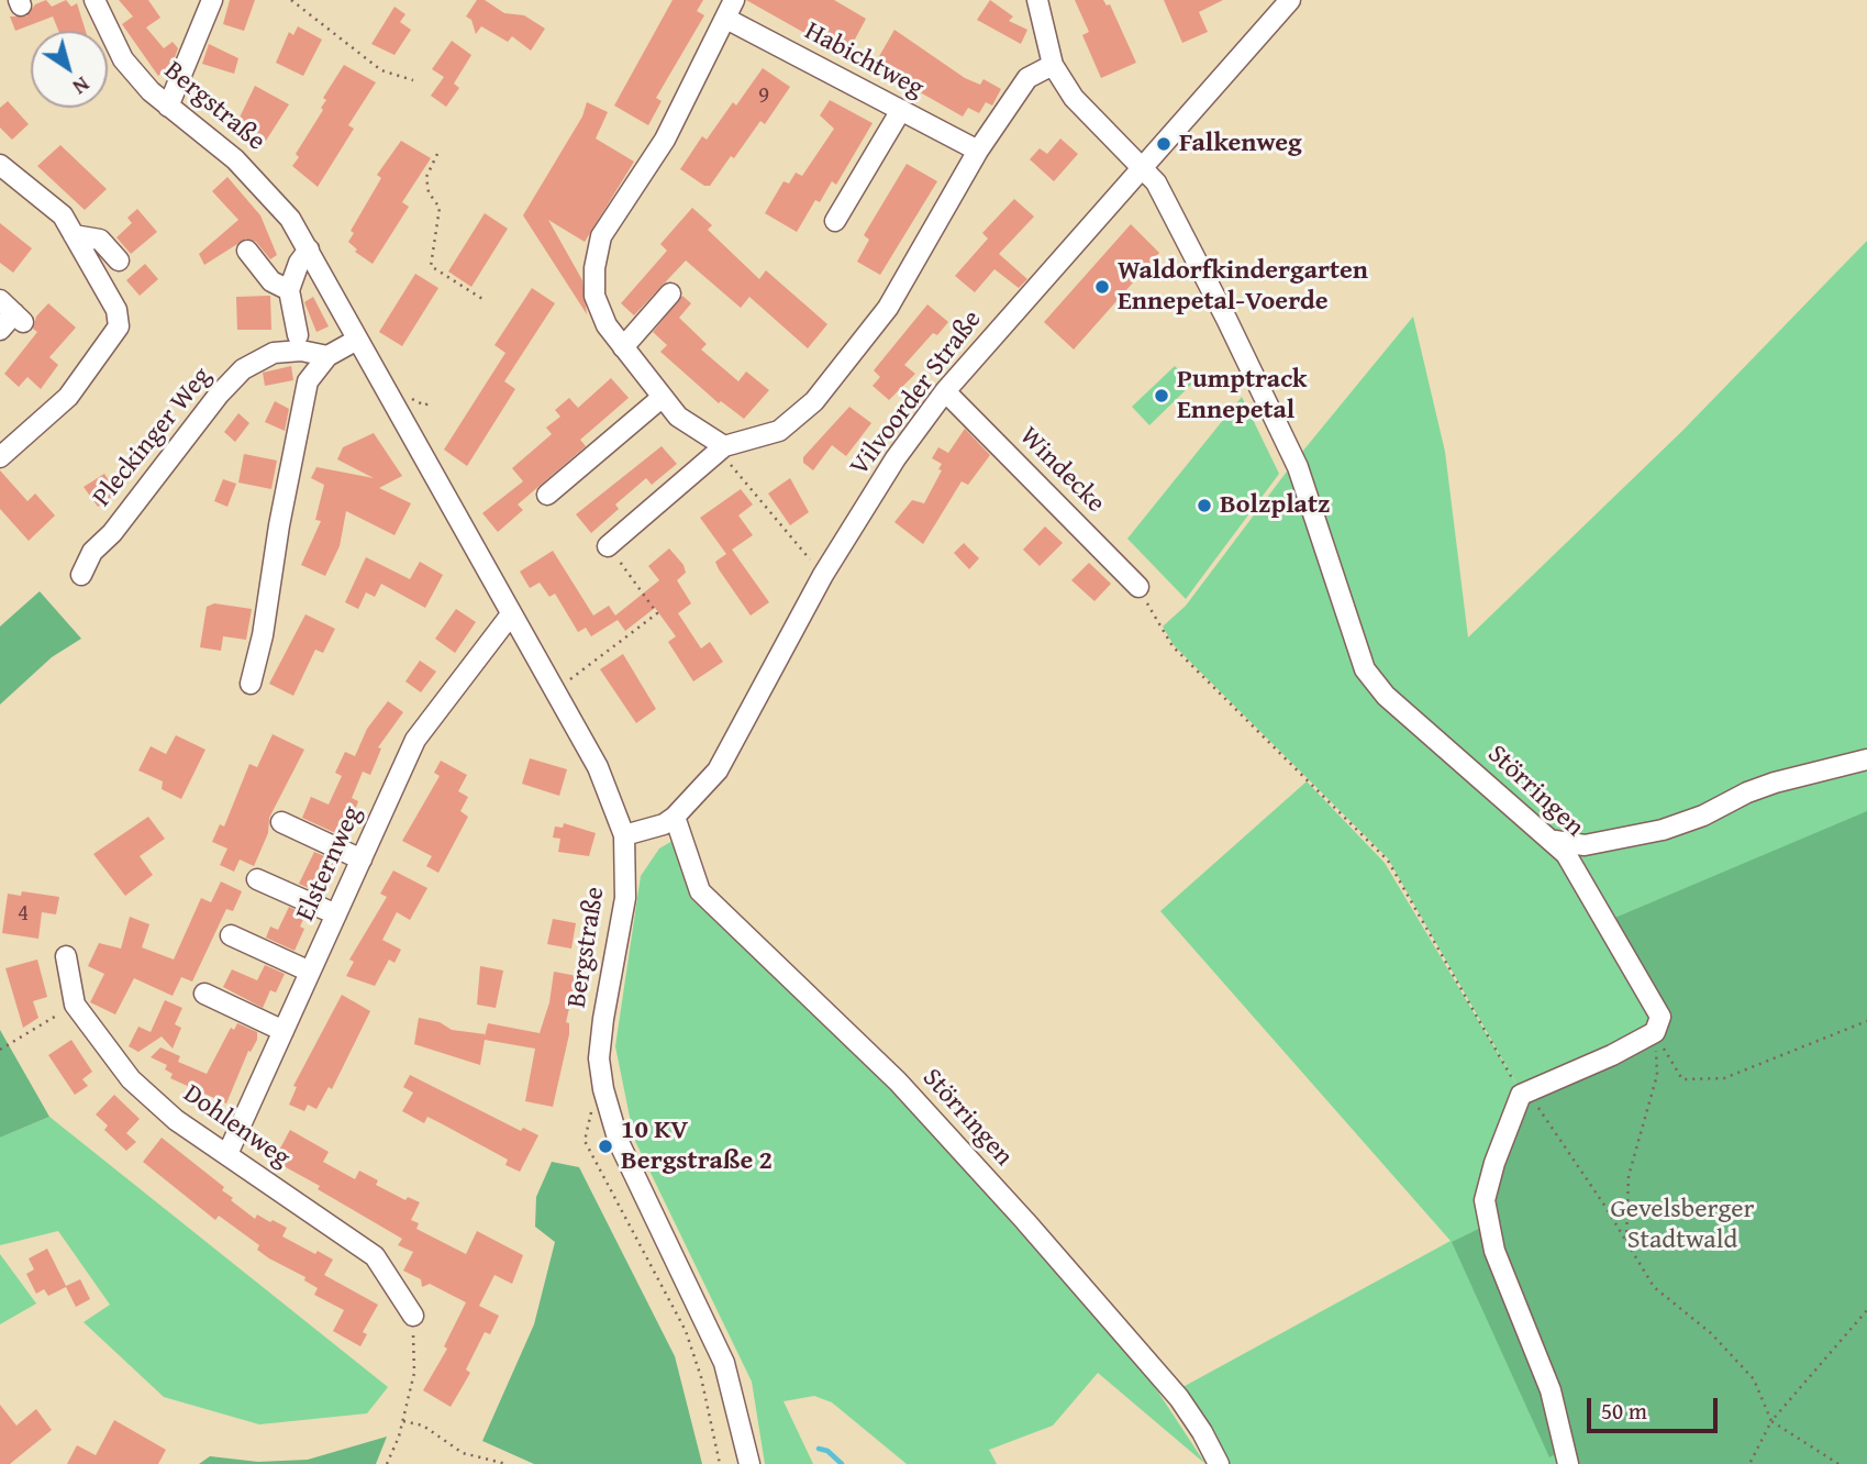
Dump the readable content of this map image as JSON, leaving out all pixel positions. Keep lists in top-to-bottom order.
{
  "streets": {
    "street": [
      "Habichtweg",
      "Bergstraße",
      "Vilvoorder Straße",
      "Pleckinger Weg",
      "Windecke",
      "Störringen",
      "Elsternweg",
      "Dohlenweg"
    ]
  },
  "crossings": [
    ["Bergstraße", "Vilvoorder Straße"],
    ["Bergstraße", "Elsternweg"],
    ["Vilvoorder Straße", "Windecke"],
    ["Vilvoorder Straße", "Störringen"],
    ["Elsternweg", "Dohlenweg"]
  ],
  "parks": ["Gevelsberger Stadtwald"],
  "places": [
    "Falkenweg",
    "Waldorfkindergarten Ennepetal-Voerde",
    "Pumptrack Ennepetal",
    "Bolzplatz",
    "10 KV Bergstraße 2"
  ],
  "house_numbers": ["9", "4"],
  "scale_bar": "50 m",
  "north": "bottom right"
}
